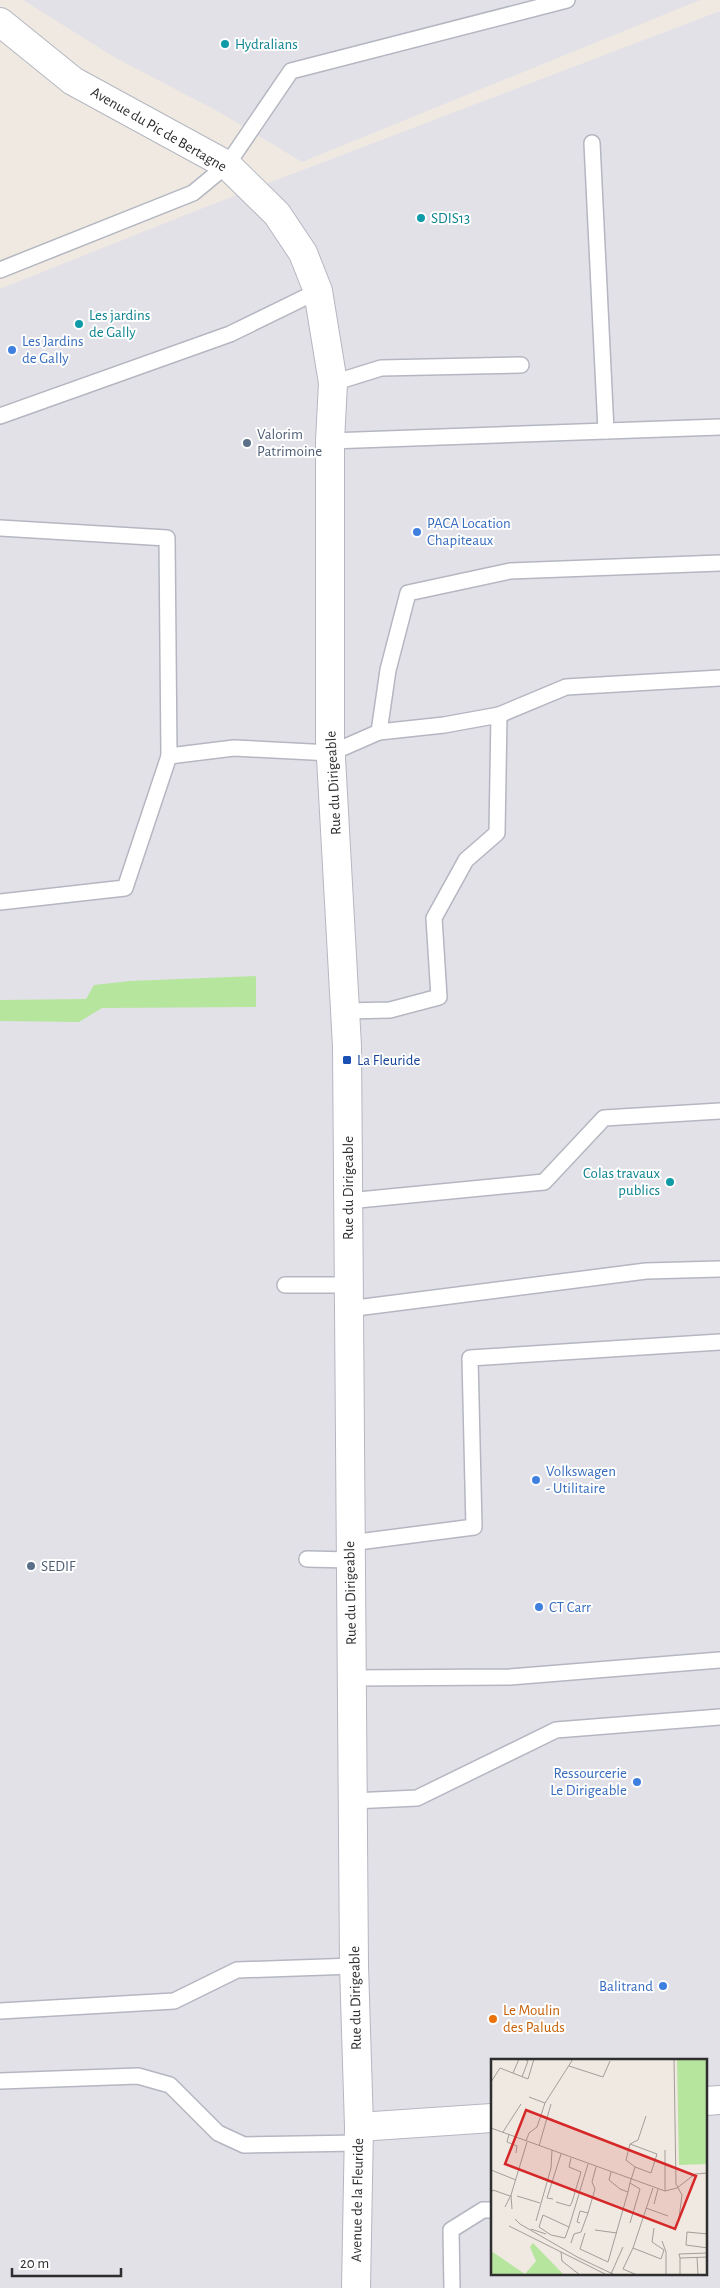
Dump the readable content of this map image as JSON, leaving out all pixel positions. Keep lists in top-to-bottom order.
{
  "streets": {
    "street": ["Avenue du Pic de Bertagne", "Rue du Dirigeable", "Avenue de la Fleuride"]
  },
  "crossings": [
    ["Avenue du Pic de Bertagne", "Rue du Dirigeable"],
    ["Rue du Dirigeable", "Avenue de la Fleuride"]
  ],
  "places": {
    "other": [
      "Hydralians",
      "SDIS13",
      "Les jardins de Gally",
      "Les Jardins de Gally",
      "Valorim Patrimoine",
      "PACA Location Chapiteaux",
      "Colas travaux publics",
      "Volkswagen - Utilitaire",
      "SEDIF",
      "CT Carr",
      "Ressourcerie Le Dirigeable",
      "Balitrand",
      "Le Moulin des Paluds"
    ],
    "transit": ["La Fleuride"]
  },
  "scale_bar": "20 m"
}
